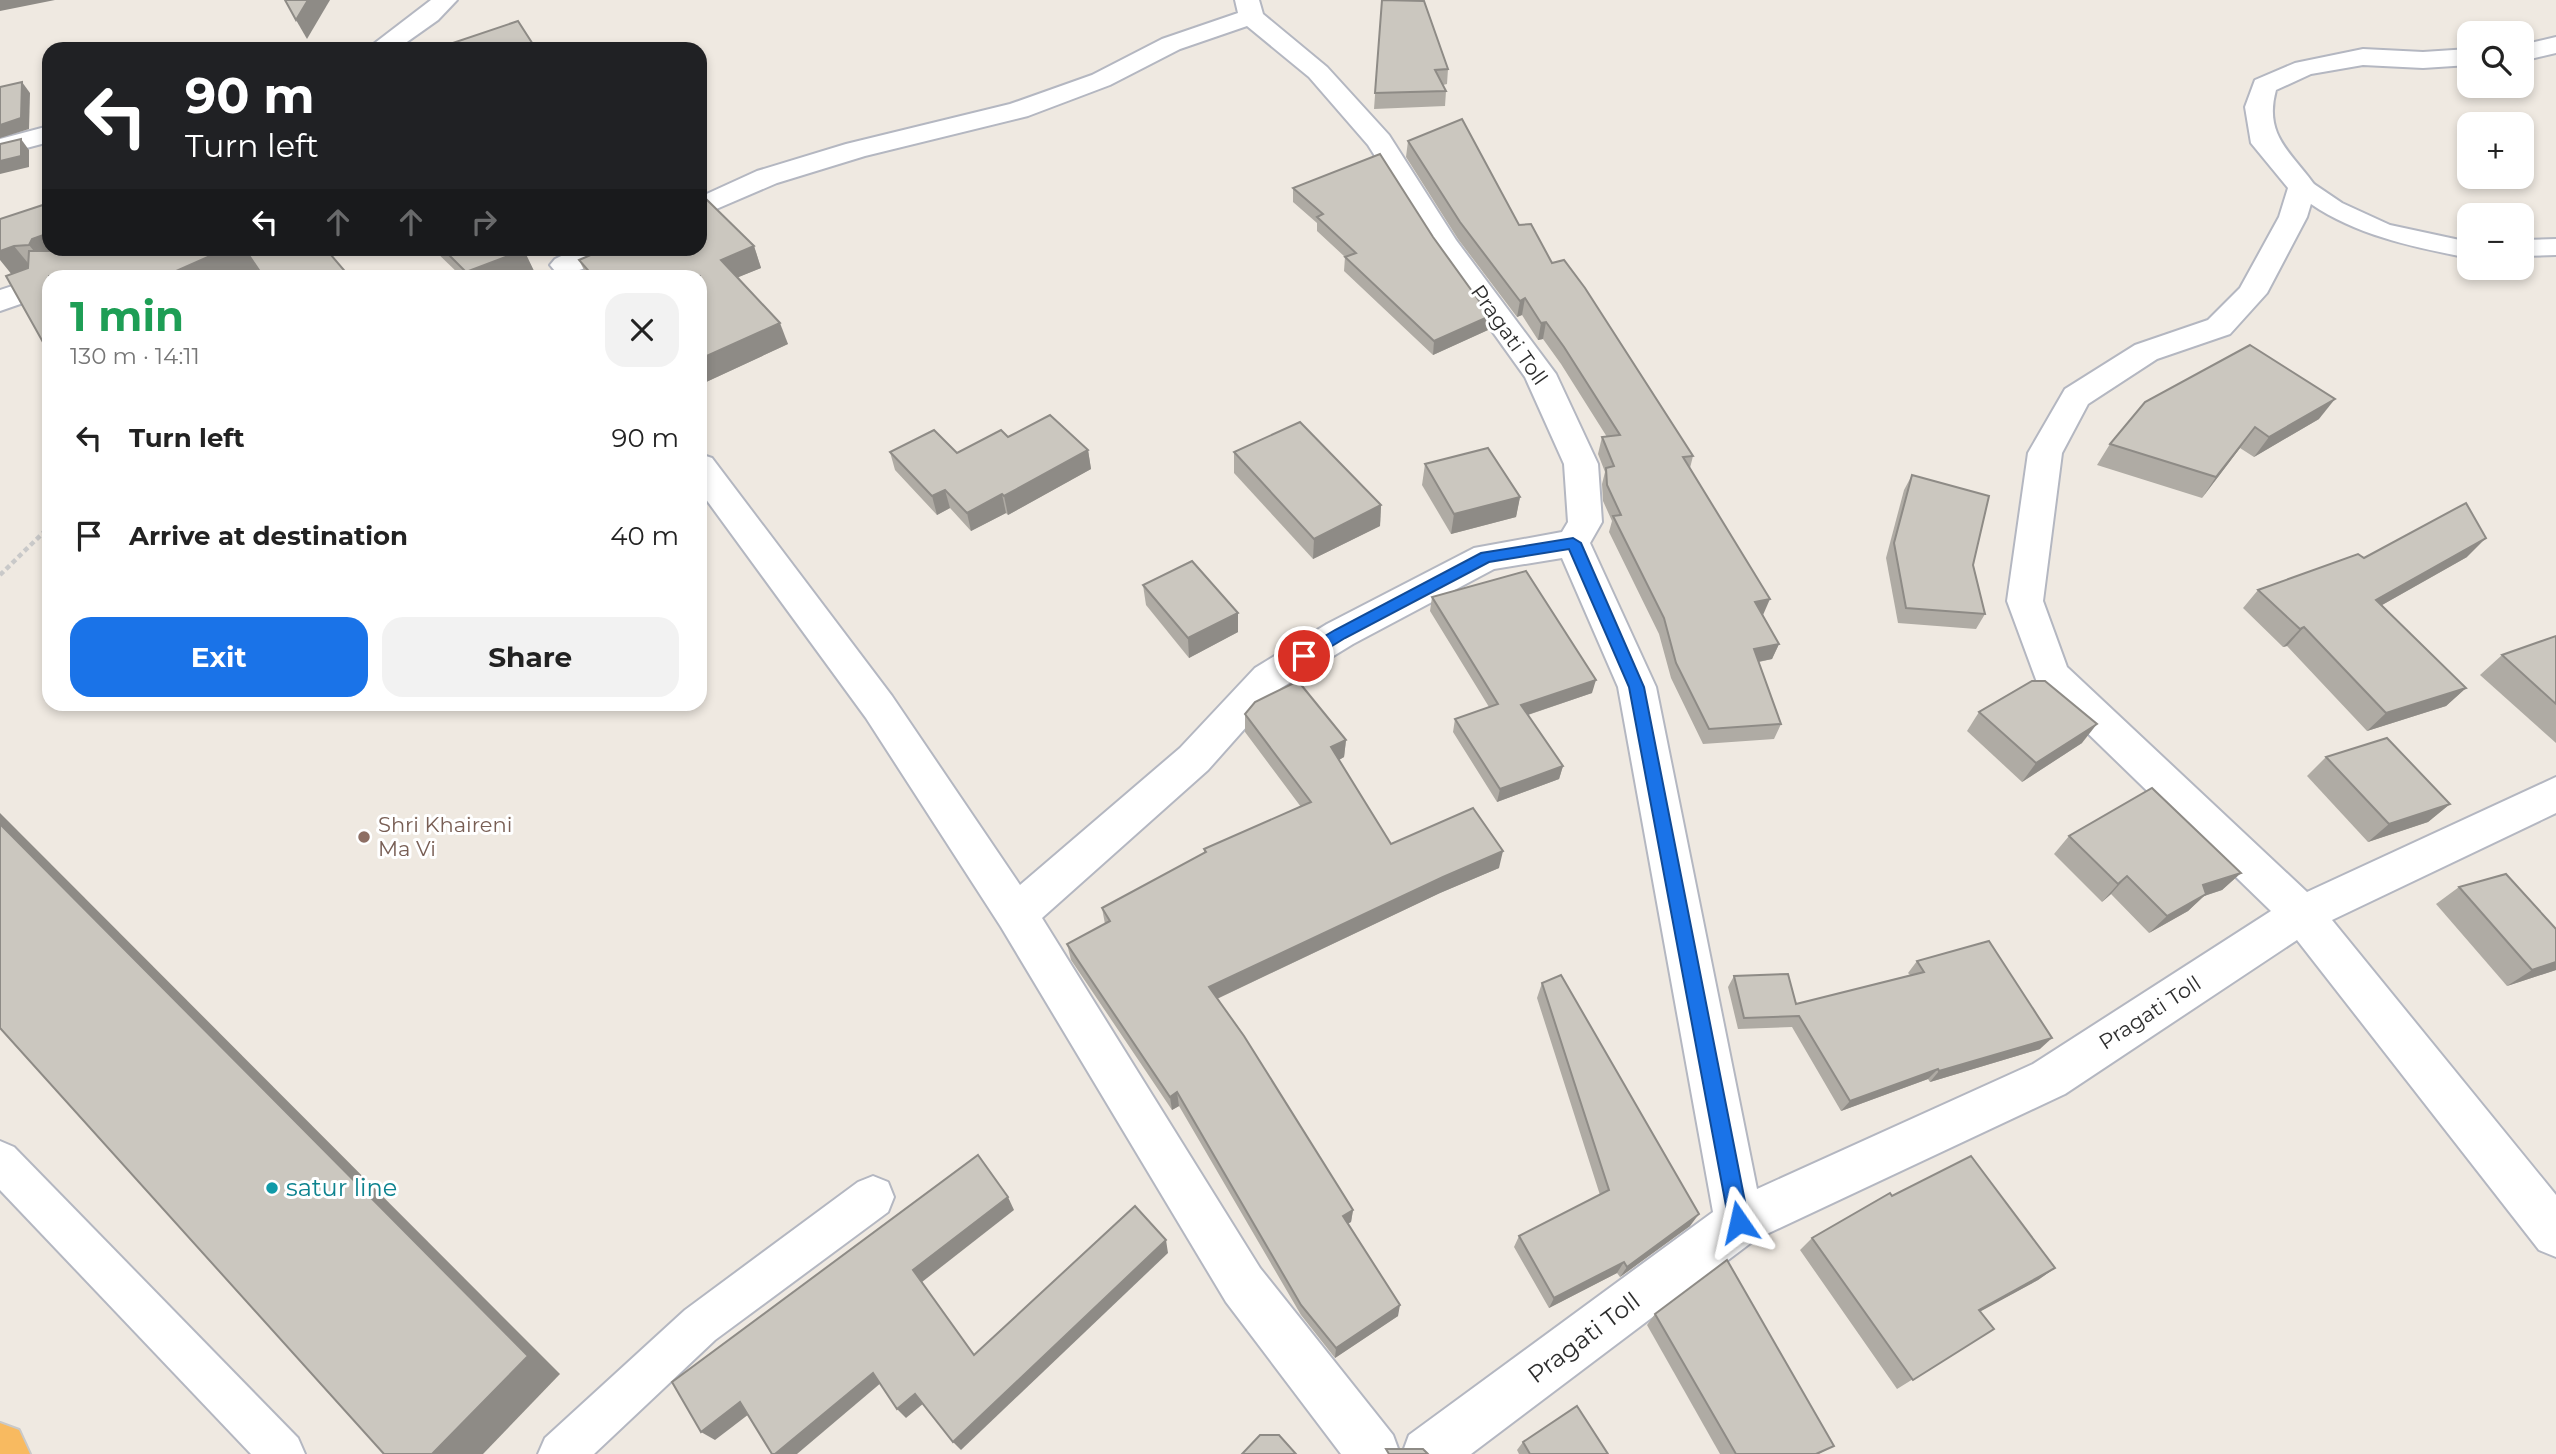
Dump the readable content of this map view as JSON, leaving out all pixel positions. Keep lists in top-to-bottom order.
{
  "streets": {
    "street": ["Pragati Toll"]
  },
  "places": ["Shri Khaireni Ma Vi", "satur line"],
  "page": {
    "map_buttons": ["+", "−"],
    "turn": ["90 m", "Turn left"],
    "heading": ["1 min", "130 m · 14:11"],
    "list": [
      {
        "name": "Turn left",
        "value": "90 m"
      },
      {
        "name": "Arrive at destination",
        "value": "40 m"
      }
    ],
    "buttons": ["Exit", "Share"]
  }
}
